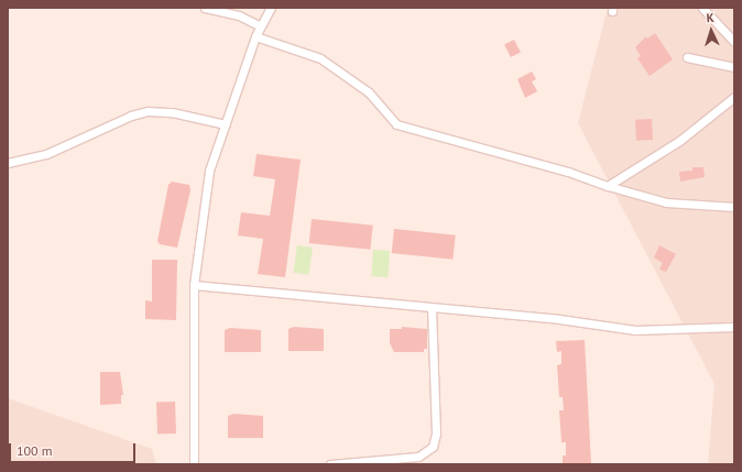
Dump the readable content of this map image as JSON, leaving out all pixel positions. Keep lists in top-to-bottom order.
{
  "scale_bar": "100 m",
  "north": "top"
}
